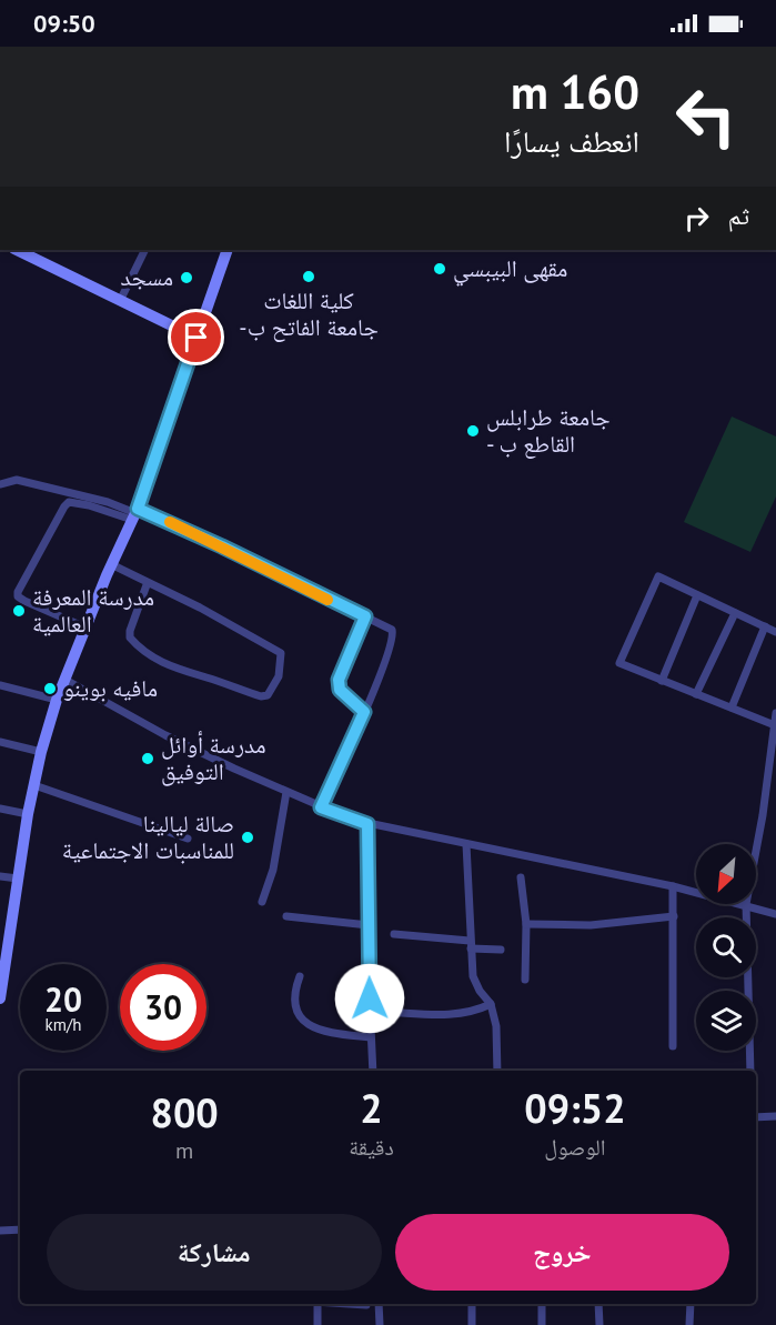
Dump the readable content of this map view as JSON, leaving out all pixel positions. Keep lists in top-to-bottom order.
{
  "places": [
    "مقهى البيبسي",
    "كلية اللغات -جامعة الفاتح ب",
    "مسجد",
    "جامعة طرابلس - القاطع ب",
    "مدرسة المعرفة العالمية",
    "مافيه بوينو",
    "مدرسة أوائل التوفيق",
    "صالة ليالينا للمناسبات الاجتماعية"
  ],
  "north": "bottom left",
  "page": {
    "status": "09:50",
    "turn": ["160 m", "انعطف يسارًا"],
    "then": "ثم",
    "speed": "20 km/h",
    "limit": "30",
    "eta": [
      "09:52",
      "الوصول",
      "2",
      "دقيقة",
      "800",
      "m"
    ],
    "buttons": ["خروج", "مشاركة"]
  }
}
